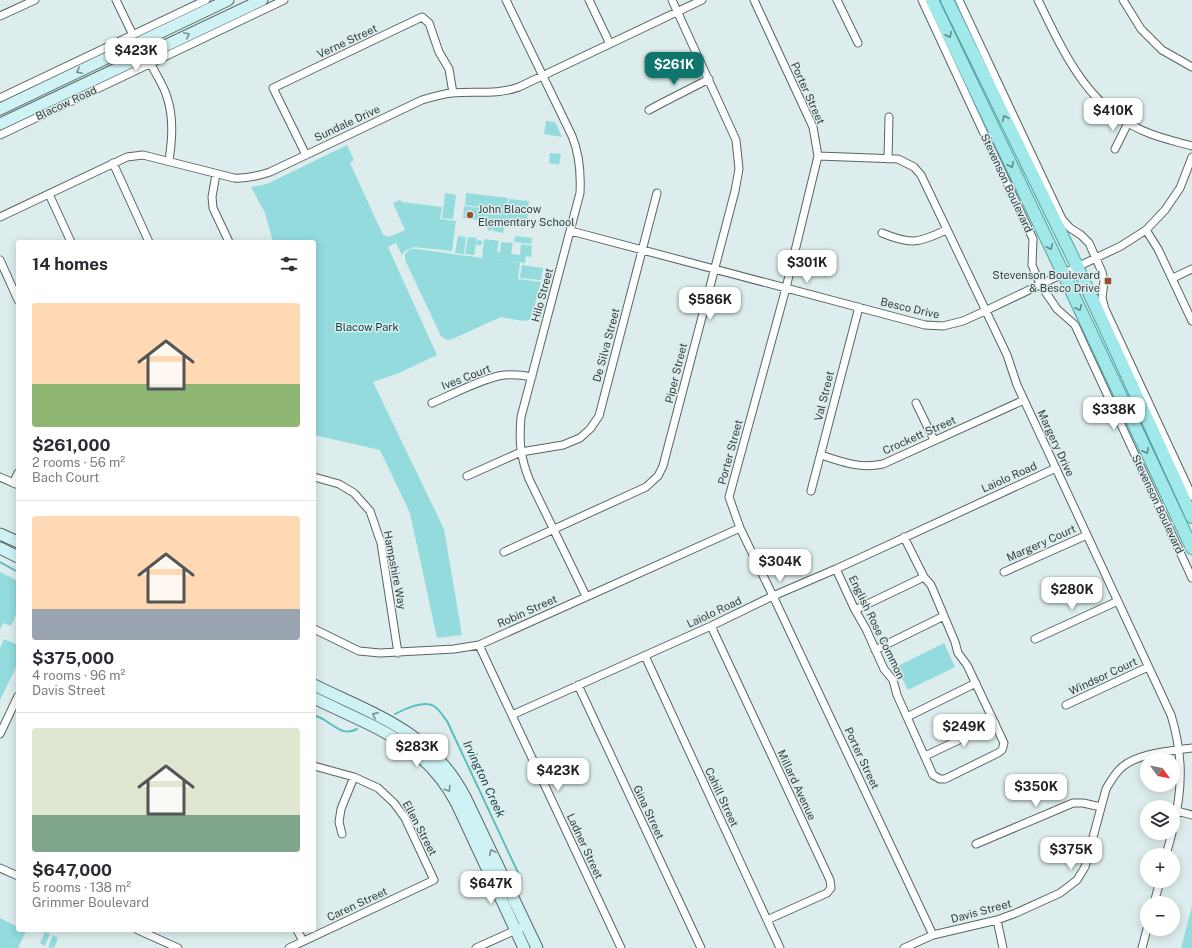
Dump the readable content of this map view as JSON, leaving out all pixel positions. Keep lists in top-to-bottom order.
{
  "streets": {
    "main road": ["Blacow Road", "Stevenson Boulevard"],
    "street": [
      "Verne Street",
      "Porter Street",
      "Sundale Drive",
      "Hilo Street",
      "Besco Drive",
      "De Silva Street",
      "Piper Street",
      "Ives Court",
      "Val Street",
      "Crockett Street",
      "Margery Drive",
      "Laiolo Road",
      "Margery Court",
      "Hampshire Way",
      "Robin Street",
      "English Rose Common",
      "Windsor Court",
      "Millard Avenue",
      "Cahill Street",
      "Gina Street",
      "Ellen Street",
      "Ladner Street",
      "Caren Street",
      "Davis Street"
    ]
  },
  "crossings": [
    ["Verne Street", "Sundale Drive"],
    ["Porter Street", "Besco Drive"],
    ["Porter Street", "Margery Drive"],
    ["Porter Street", "Laiolo Road"],
    ["Porter Street", "Robin Street"],
    ["Porter Street", "Davis Street"],
    ["Sundale Drive", "Hilo Street"],
    ["Sundale Drive", "Piper Street"],
    ["Stevenson Boulevard", "Besco Drive"],
    ["Hilo Street", "Besco Drive"],
    ["Hilo Street", "De Silva Street"],
    ["Hilo Street", "Piper Street"],
    ["Hilo Street", "Ives Court"],
    ["Hilo Street", "Robin Street"],
    ["Besco Drive", "De Silva Street"],
    ["Besco Drive", "Piper Street"],
    ["Besco Drive", "Val Street"],
    ["Besco Drive", "Margery Drive"],
    ["Val Street", "Crockett Street"],
    ["Crockett Street", "Margery Drive"],
    ["Margery Drive", "Laiolo Road"],
    ["Margery Drive", "Margery Court"],
    ["Margery Drive", "Windsor Court"],
    ["Margery Drive", "Davis Street"],
    ["Laiolo Road", "English Rose Common"],
    ["Laiolo Road", "Millard Avenue"],
    ["Laiolo Road", "Cahill Street"],
    ["Laiolo Road", "Gina Street"],
    ["Laiolo Road", "Ladner Street"],
    ["Hampshire Way", "Robin Street"],
    ["Robin Street", "Ladner Street"],
    ["Millard Avenue", "Cahill Street"],
    ["Ellen Street", "Caren Street"]
  ],
  "water": ["Irvington Creek"],
  "parks": ["Blacow Park"],
  "places": {
    "other": ["John Blacow Elementary School"],
    "transit": ["Stevenson Boulevard & Besco Drive"]
  },
  "north": "bottom right",
  "page": {
    "price": [
      "$423K",
      "$261K",
      "$410K",
      "$301K",
      "$586K",
      "$338K",
      "$304K",
      "$280K",
      "$249K",
      "$283K",
      "$423K",
      "$350K",
      "$375K",
      "$647K"
    ],
    "heading": "14 homes",
    "list": [
      {
        "name": "$261,000",
        "note": "2 rooms · 56 m² · Bach Court"
      },
      {
        "name": "$375,000",
        "note": "4 rooms · 96 m² · Davis Street"
      },
      {
        "name": "$647,000",
        "note": "5 rooms · 138 m² · Grimmer Boulevard"
      }
    ],
    "map_buttons": ["+", "−"]
  }
}
